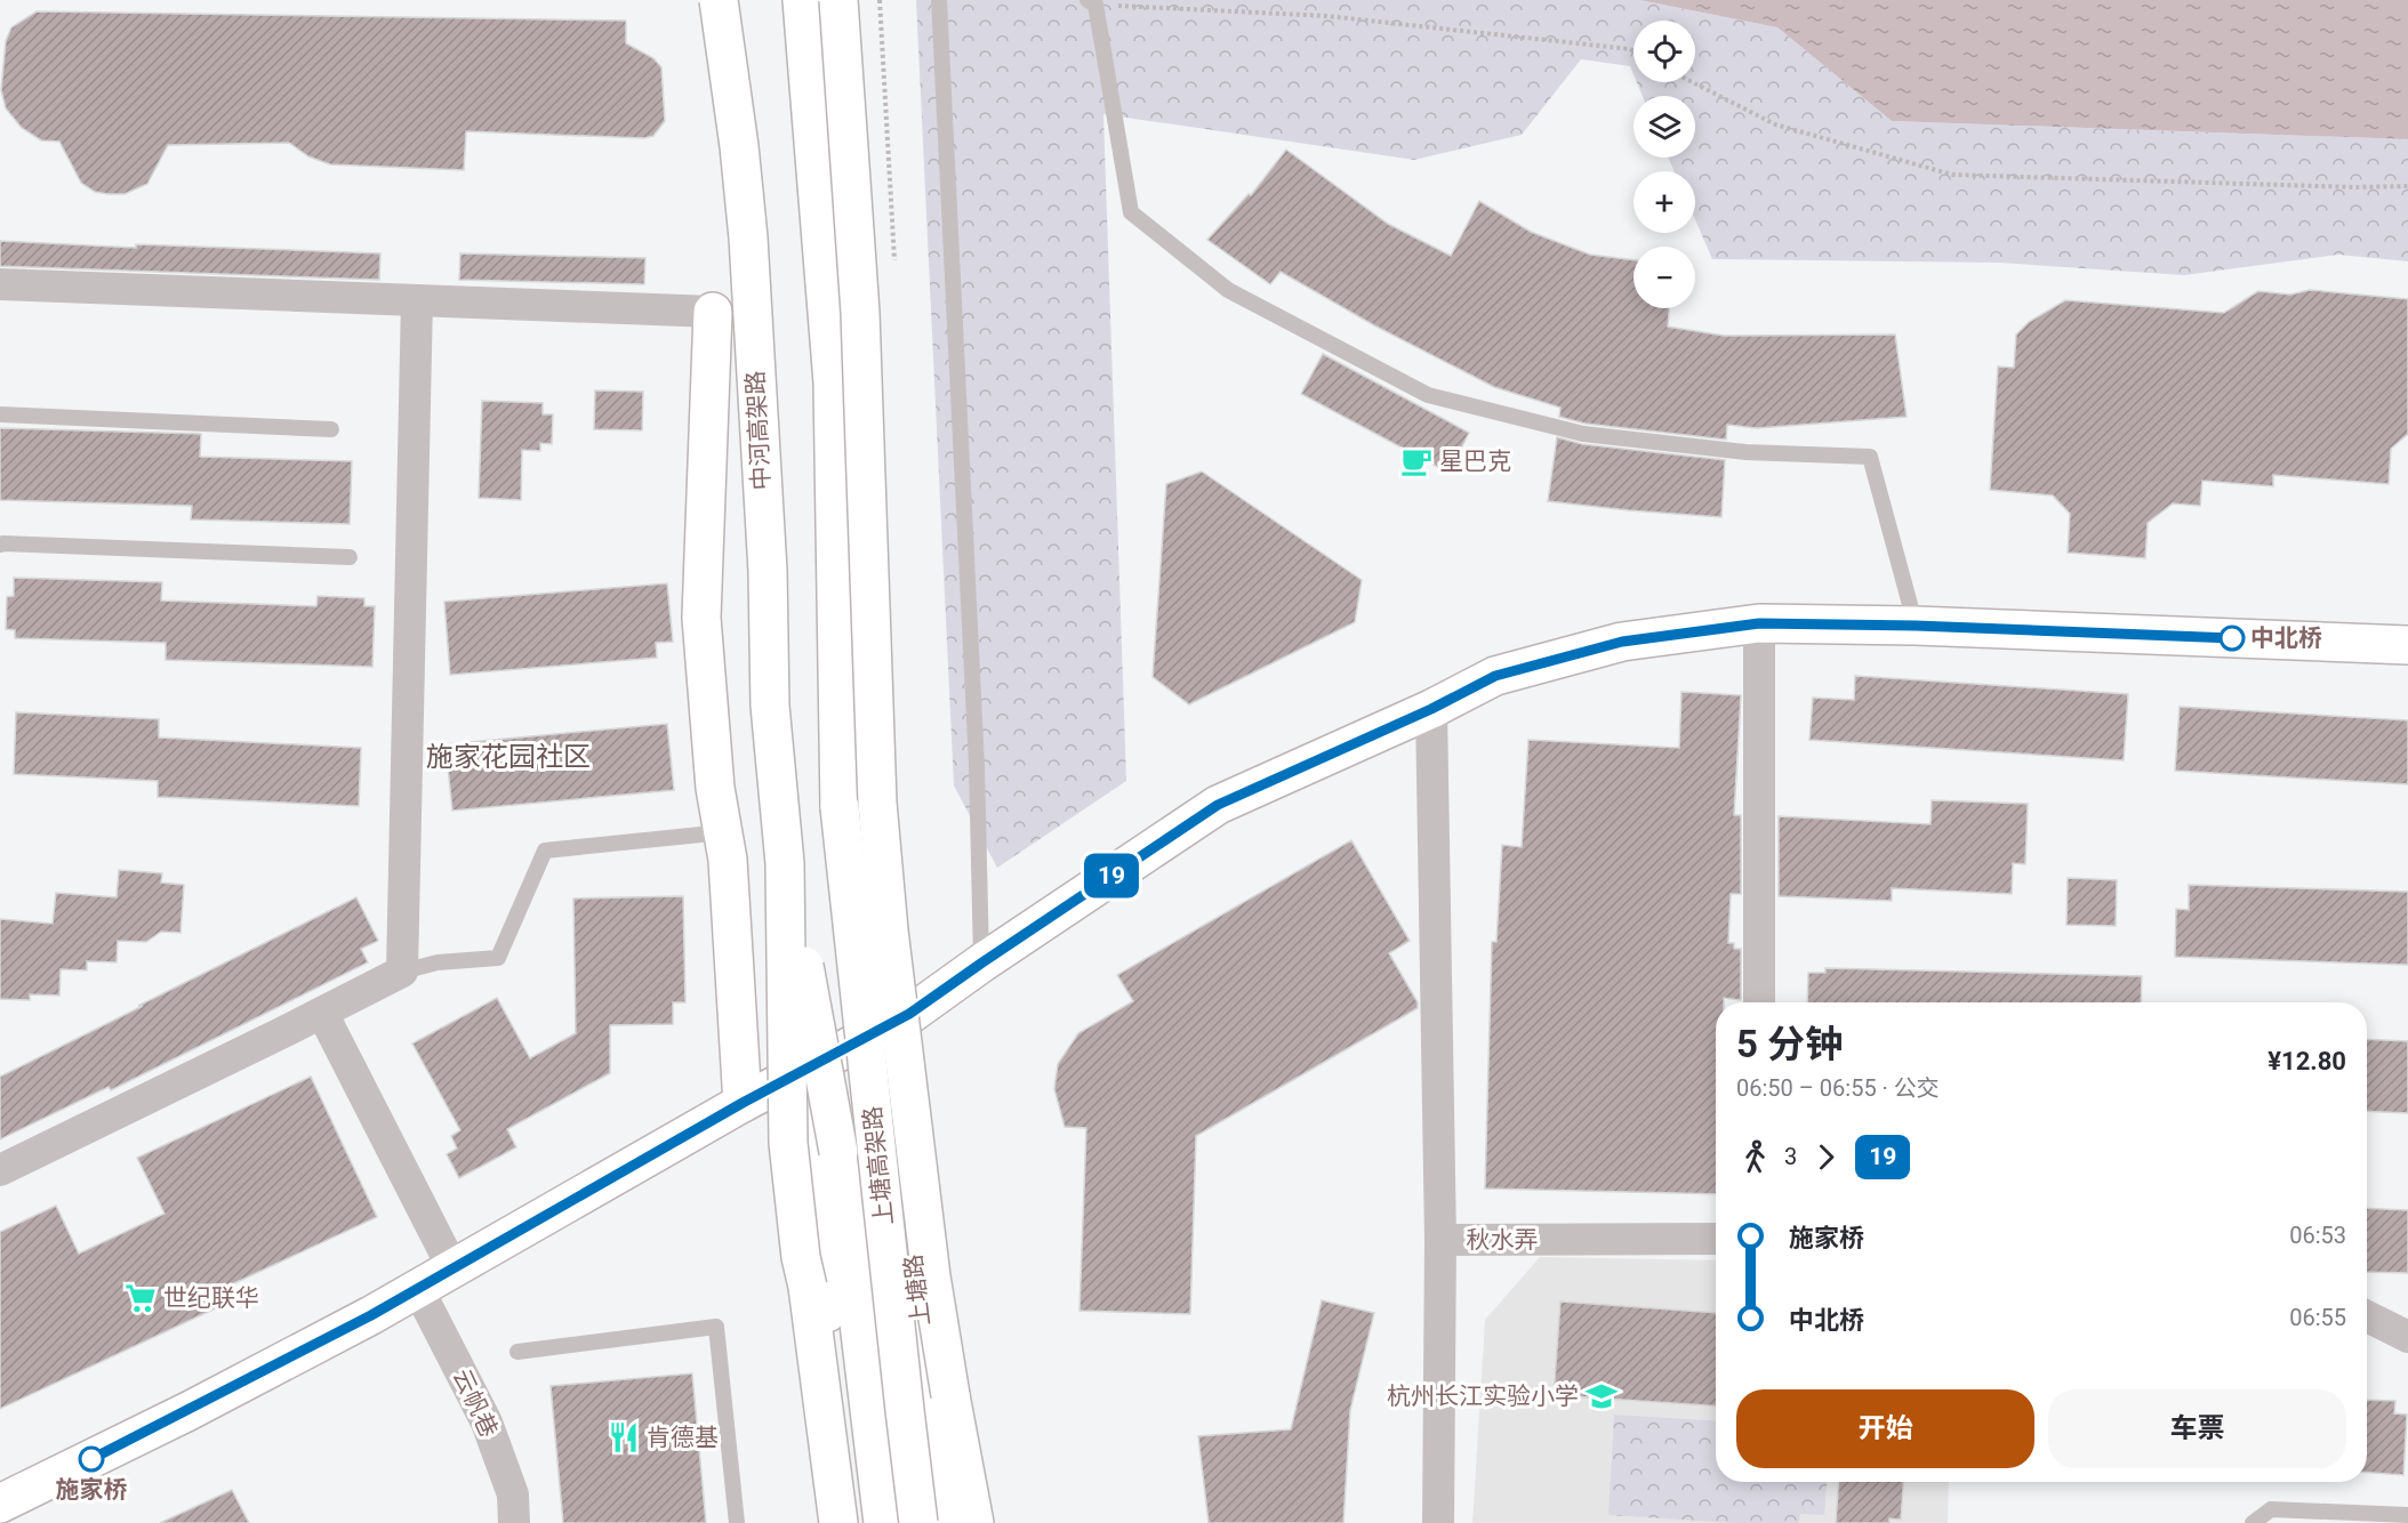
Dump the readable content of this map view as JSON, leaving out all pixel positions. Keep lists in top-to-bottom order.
{
  "streets": {
    "main road": ["中河高架路", "上塘高架路", "上塘路"],
    "street": ["秋水弄", "云帆巷"]
  },
  "crossings": [
    ["中河高架路", "上塘高架路"]
  ],
  "districts": ["施家花园社区"],
  "places": {
    "cafe": ["星巴克"],
    "other": ["中北桥", "施家桥"],
    "supermarket": ["世纪联华"],
    "school or university": ["杭州长江实验小学"],
    "restaurant": ["肯德基"]
  },
  "lines": ["bus line 19"],
  "page": {
    "on_map": "19",
    "map_buttons": ["+", "−"],
    "heading": ["5 分钟", "06:50 – 06:55 · 公交", "¥12.80"],
    "legs": ["3", "19"],
    "list": [
      {
        "name": "施家桥",
        "value": "06:53"
      },
      {
        "name": "中北桥",
        "value": "06:55"
      }
    ],
    "buttons": ["开始", "车票"]
  }
}
